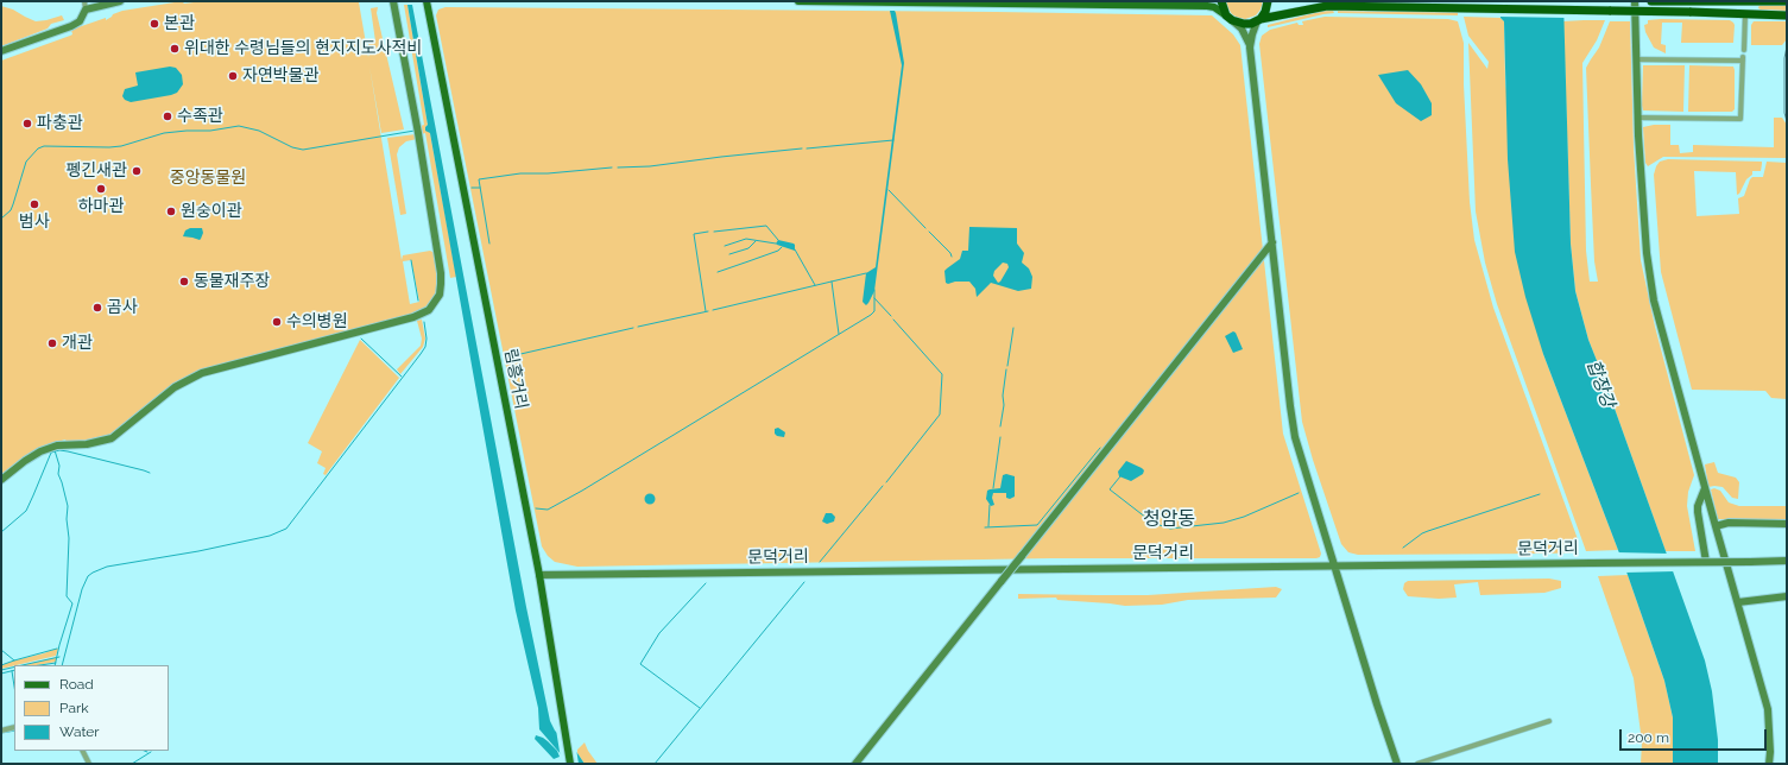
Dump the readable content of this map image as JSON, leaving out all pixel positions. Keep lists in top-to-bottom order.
{
  "streets": {
    "main road": ["림흥거리"],
    "street": ["문덕거리"]
  },
  "crossings": [
    ["림흥거리", "문덕거리"]
  ],
  "districts": ["청암동"],
  "water": ["합장강"],
  "parks": ["중앙동물원"],
  "places": [
    "본관",
    "위대한 수령님들의 현지지도사적비",
    "자연박물관",
    "수족관",
    "파충관",
    "펭긴새관",
    "하마관",
    "범사",
    "원숭이관",
    "동물재주장",
    "곰사",
    "수의병원",
    "개관"
  ],
  "legend": ["Road", "Park", "Water"],
  "scale_bar": "200 m"
}
